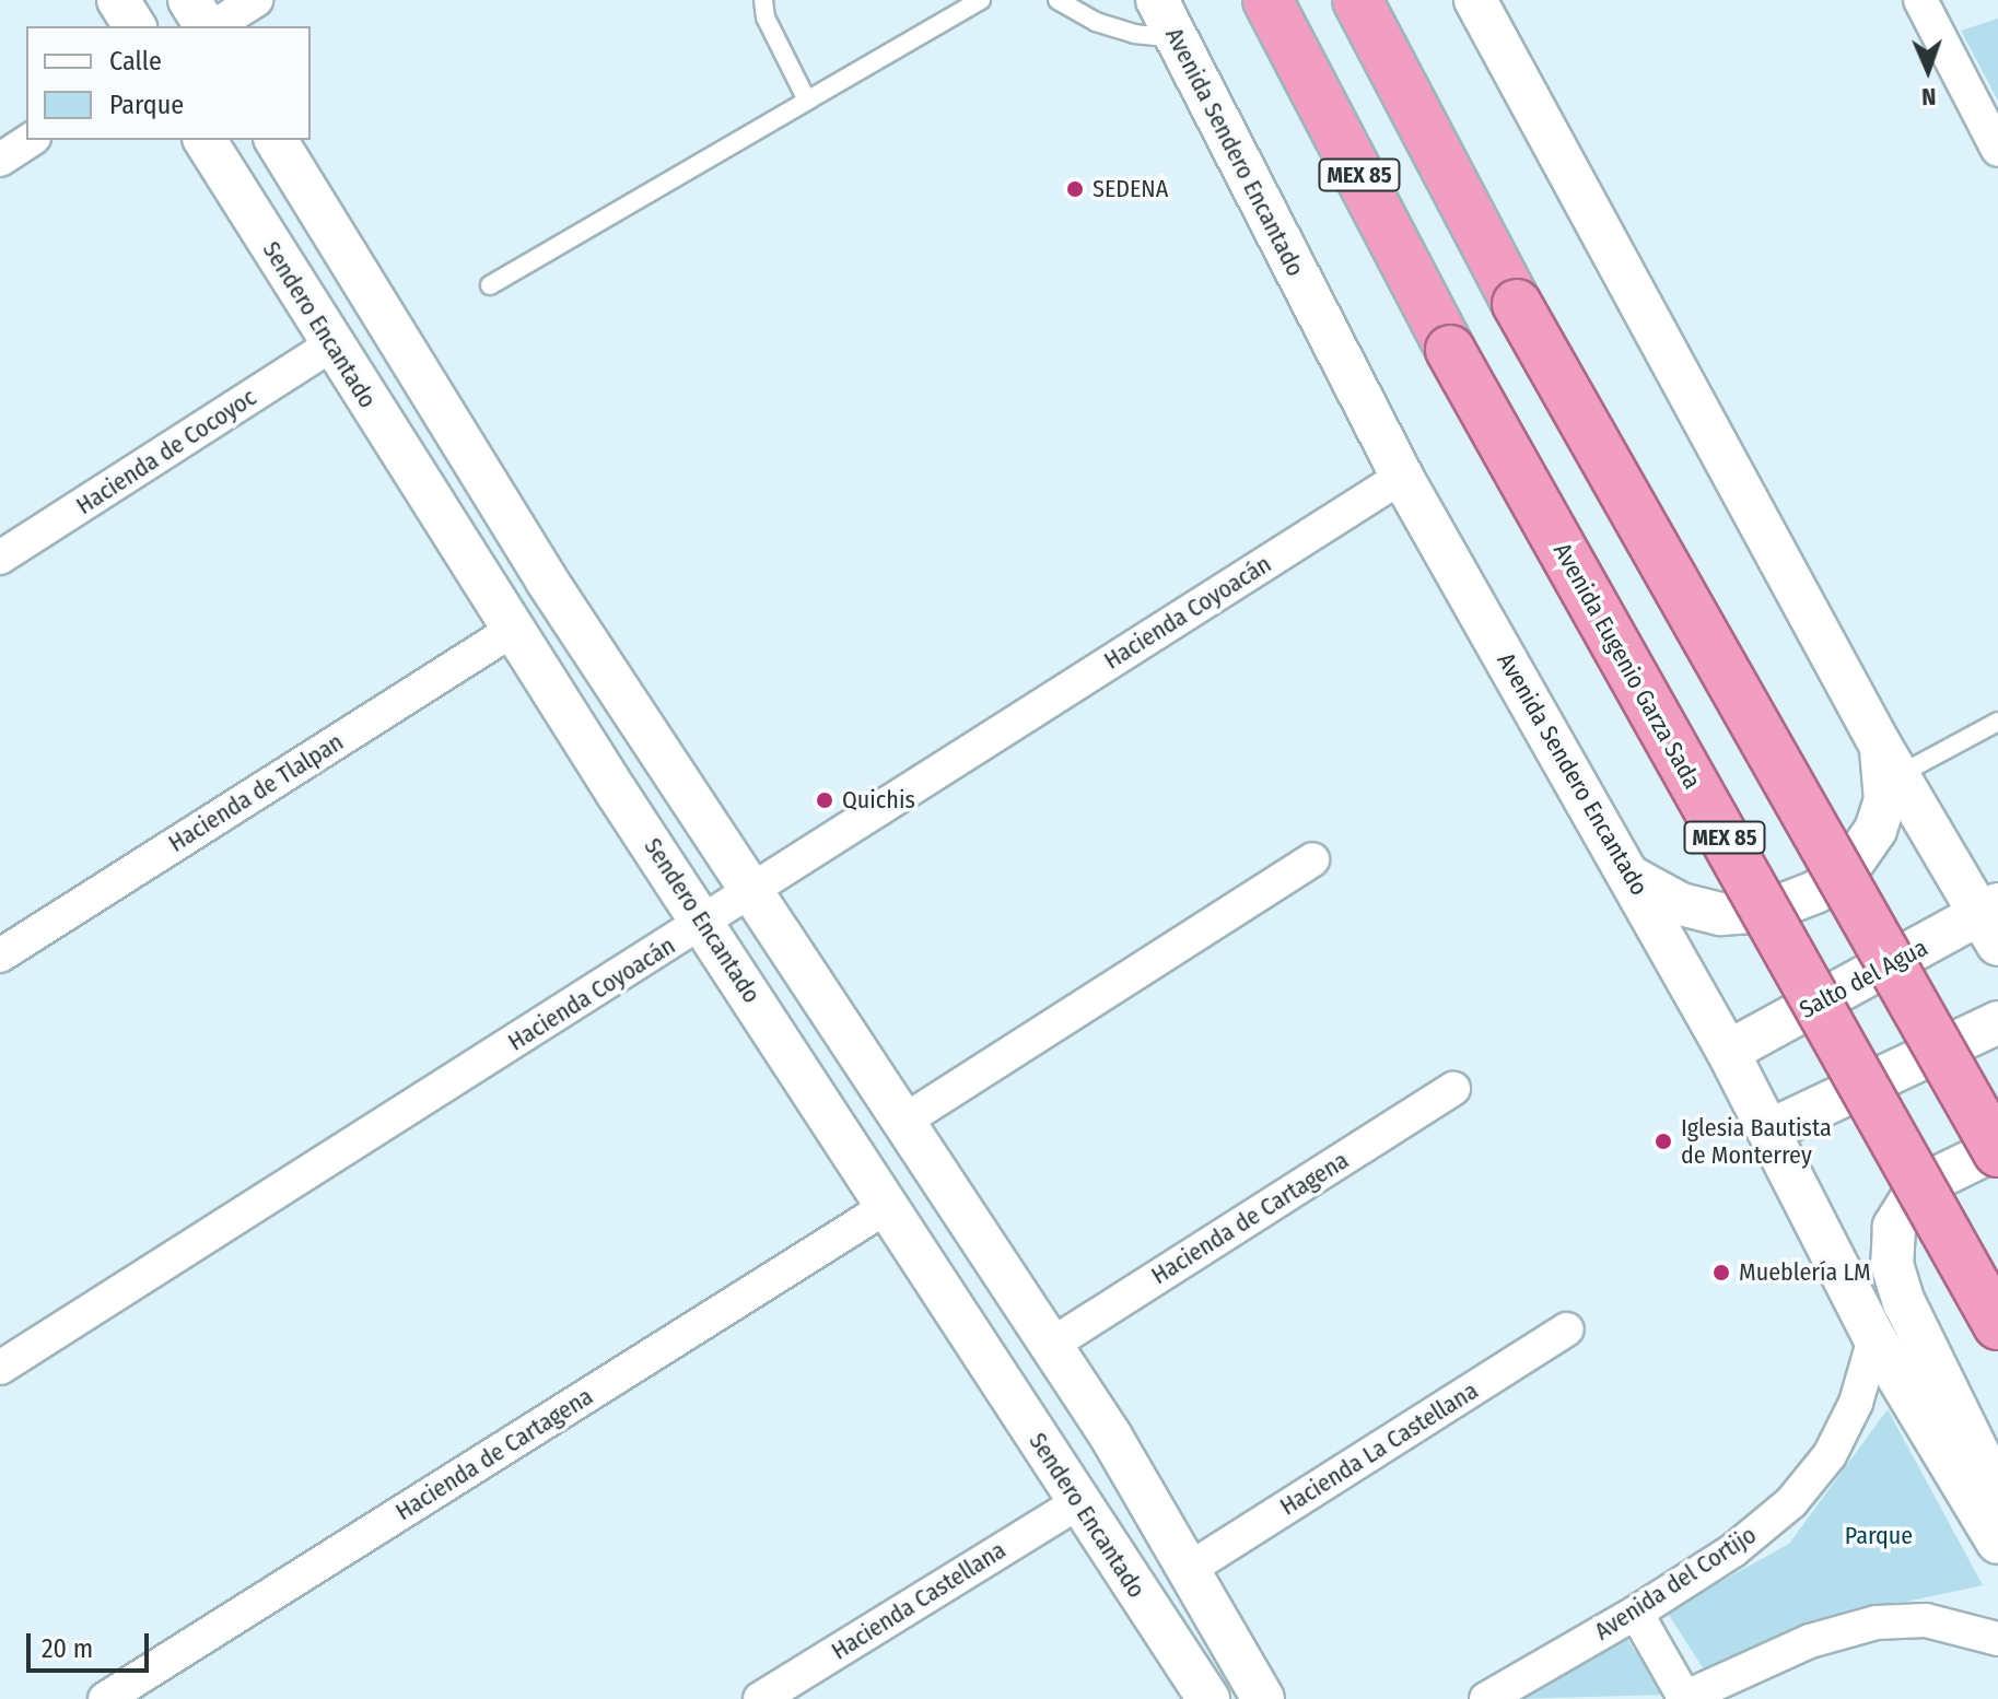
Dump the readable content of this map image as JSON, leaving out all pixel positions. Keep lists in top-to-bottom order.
{
  "streets": {
    "highway": ["MEX 85", "Avenida Eugenio Garza Sada"],
    "street": [
      "Avenida Sendero Encantado",
      "Sendero Encantado",
      "Hacienda de Cocoyoc",
      "Hacienda Coyoacán",
      "Hacienda de Tlalpan",
      "Salto del Agua",
      "Hacienda de Cartagena",
      "Hacienda La Castellana",
      "Avenida del Cortijo",
      "Hacienda Castellana"
    ]
  },
  "crossings": [
    ["Avenida Sendero Encantado", "Hacienda Coyoacán"],
    ["Avenida Sendero Encantado", "Salto del Agua"],
    ["Avenida Sendero Encantado", "Avenida del Cortijo"],
    ["Sendero Encantado", "Hacienda de Cocoyoc"],
    ["Sendero Encantado", "Hacienda Coyoacán"],
    ["Sendero Encantado", "Hacienda de Tlalpan"],
    ["Sendero Encantado", "Hacienda de Cartagena"],
    ["Sendero Encantado", "Hacienda Castellana"]
  ],
  "parks": ["Parque"],
  "places": [
    "SEDENA",
    "Quichis",
    "Iglesia Bautista de Monterrey",
    "Mueblería LM"
  ],
  "legend": ["Calle", "Parque"],
  "scale_bar": "20 m",
  "north": "bottom"
}
